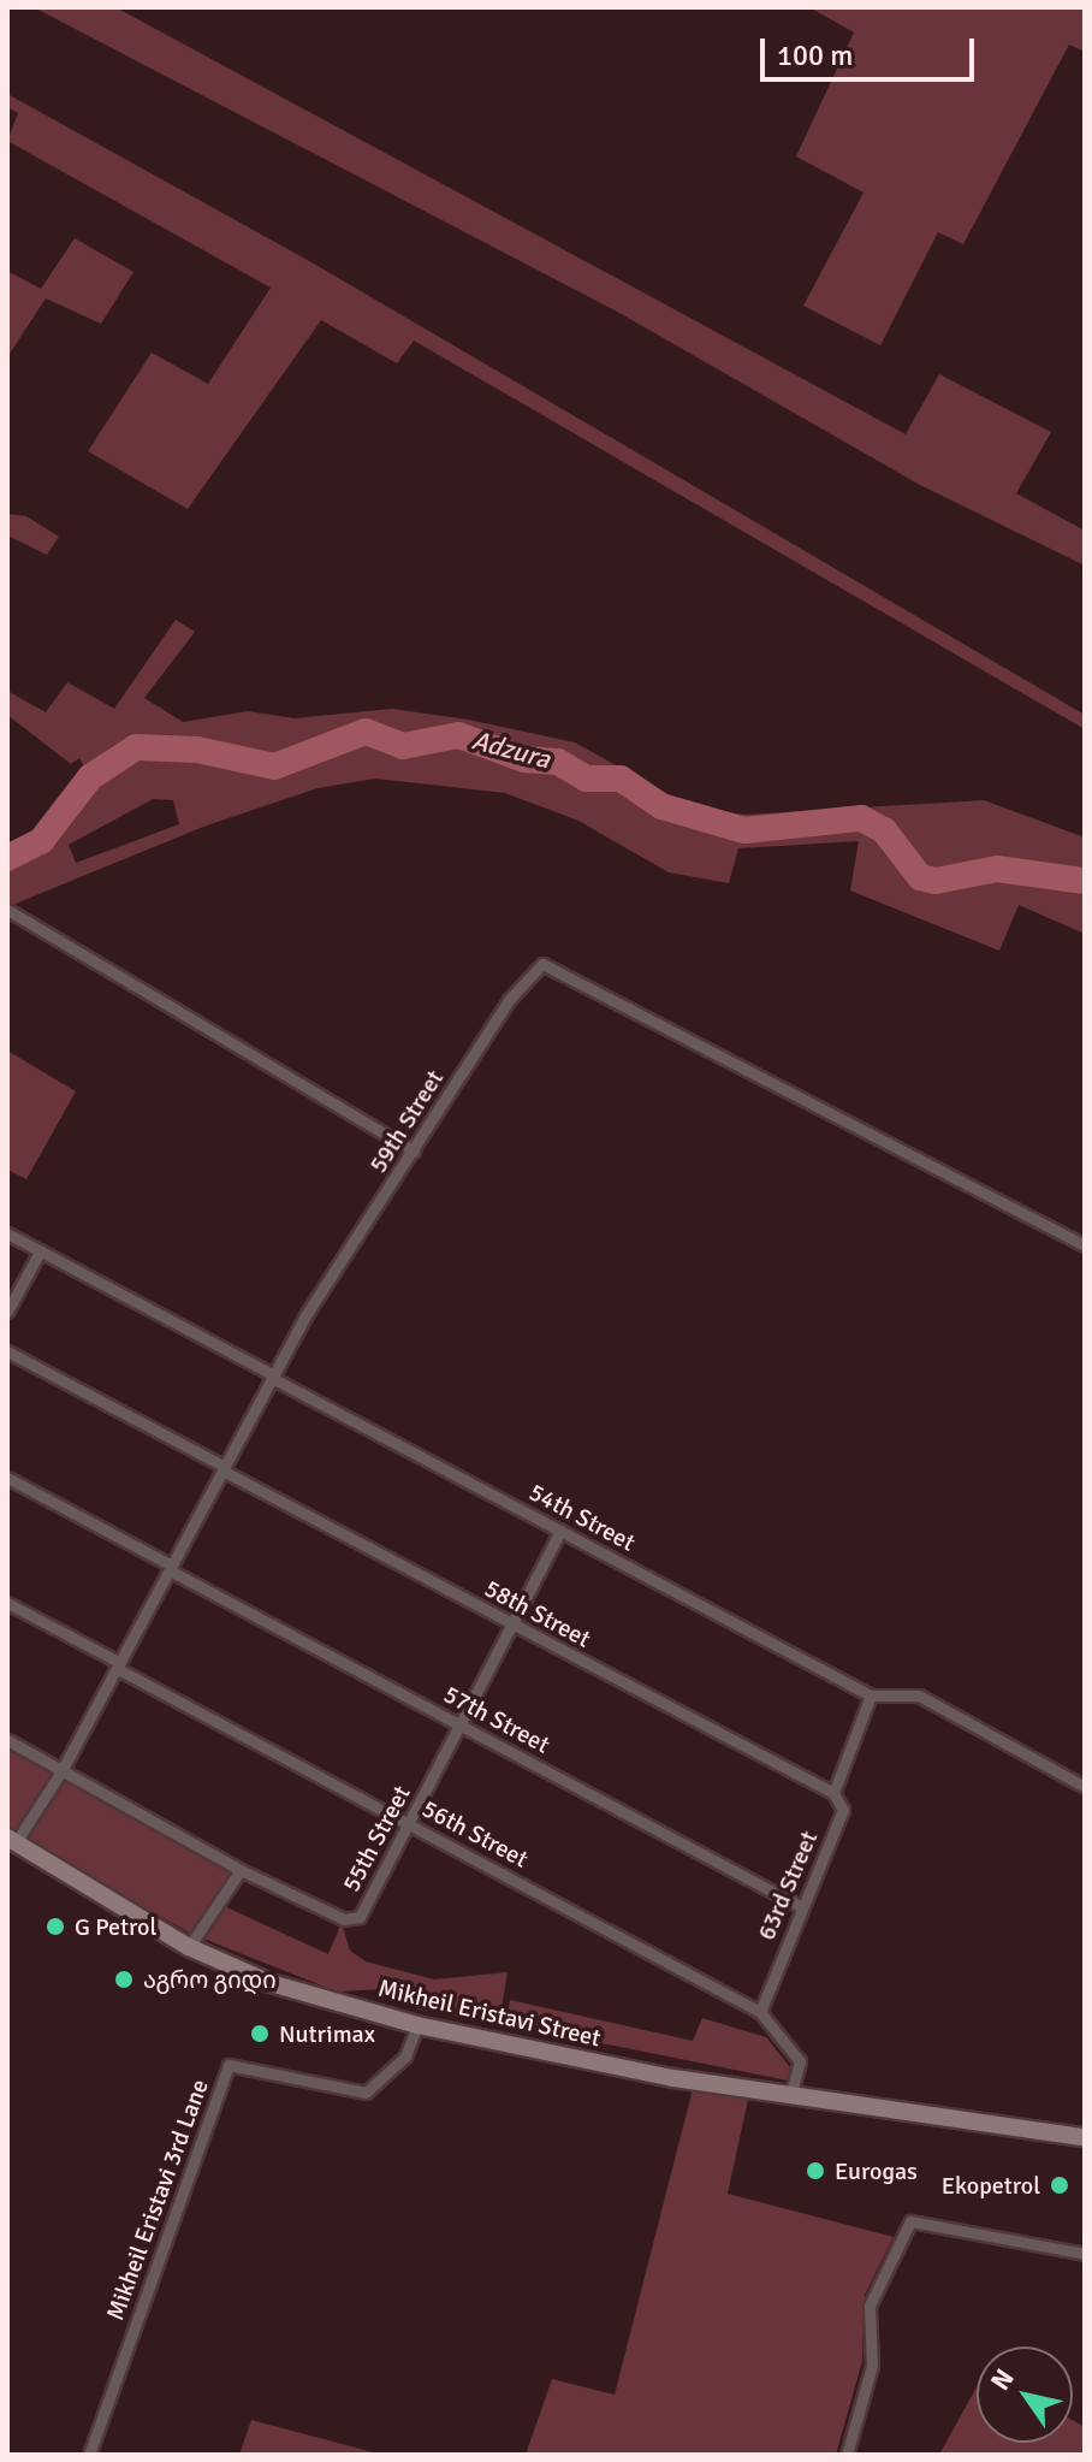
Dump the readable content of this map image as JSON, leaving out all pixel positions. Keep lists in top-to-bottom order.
{
  "streets": {
    "main road": ["Mikheil Eristavi Street"],
    "street": [
      "59th Street",
      "54th Street",
      "58th Street",
      "57th Street",
      "56th Street",
      "55th Street",
      "63rd Street",
      "Mikheil Eristavi 3rd Lane"
    ]
  },
  "crossings": [
    ["59th Street", "54th Street"],
    ["59th Street", "58th Street"],
    ["59th Street", "57th Street"],
    ["59th Street", "56th Street"],
    ["59th Street", "55th Street"],
    ["59th Street", "Mikheil Eristavi Street"],
    ["54th Street", "55th Street"],
    ["54th Street", "63rd Street"],
    ["58th Street", "55th Street"],
    ["58th Street", "63rd Street"],
    ["57th Street", "55th Street"],
    ["57th Street", "63rd Street"],
    ["56th Street", "55th Street"],
    ["56th Street", "63rd Street"],
    ["Mikheil Eristavi Street", "Mikheil Eristavi 3rd Lane"]
  ],
  "water": ["Adzura"],
  "places": [
    "G Petrol",
    "აგრო გიდი",
    "Nutrimax",
    "Eurogas",
    "Ekopetrol"
  ],
  "scale_bar": "100 m",
  "north": "top left"
}
